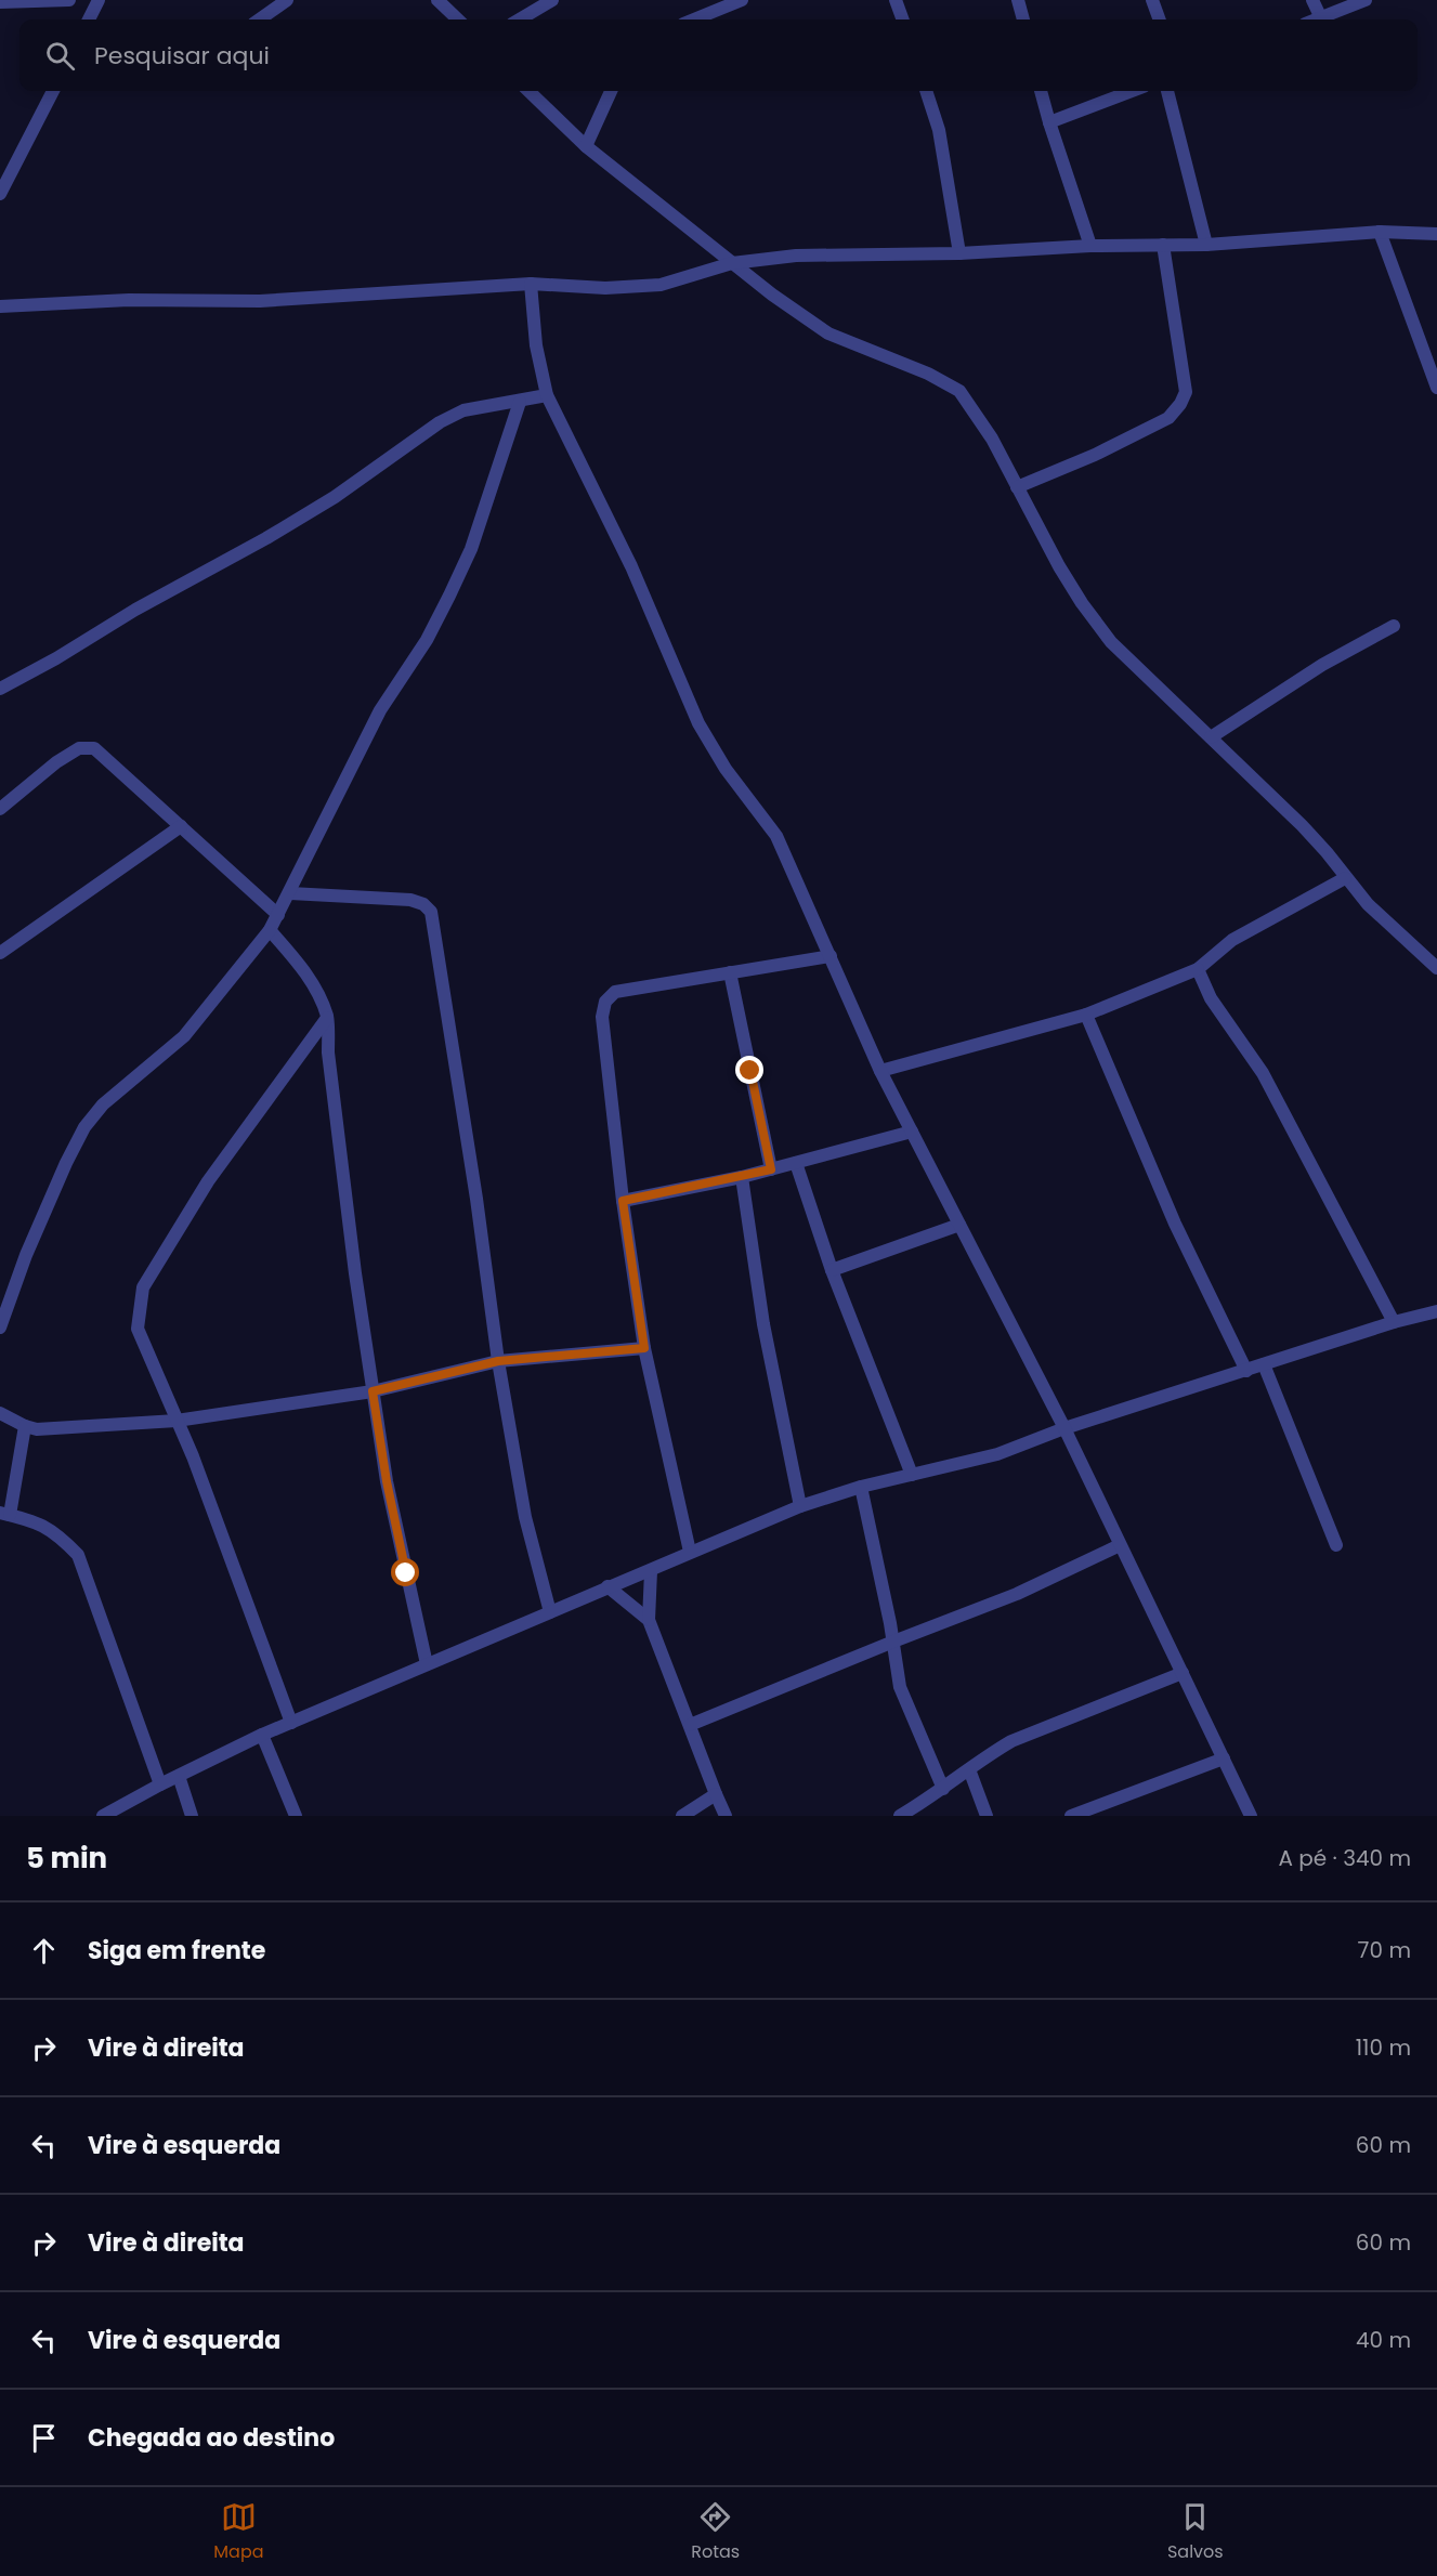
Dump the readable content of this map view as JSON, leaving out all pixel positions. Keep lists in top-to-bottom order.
{
  "page": {
    "search": "Pesquisar aqui",
    "heading": ["5 min", "A pé · 340 m"],
    "list": [
      ["Siga em frente", "70 m"],
      ["Vire à direita", "110 m"],
      ["Vire à esquerda", "60 m"],
      ["Vire à direita", "60 m"],
      ["Vire à esquerda", "40 m"],
      "Chegada ao destino"
    ],
    "nav": ["Mapa", "Rotas", "Salvos"]
  }
}
